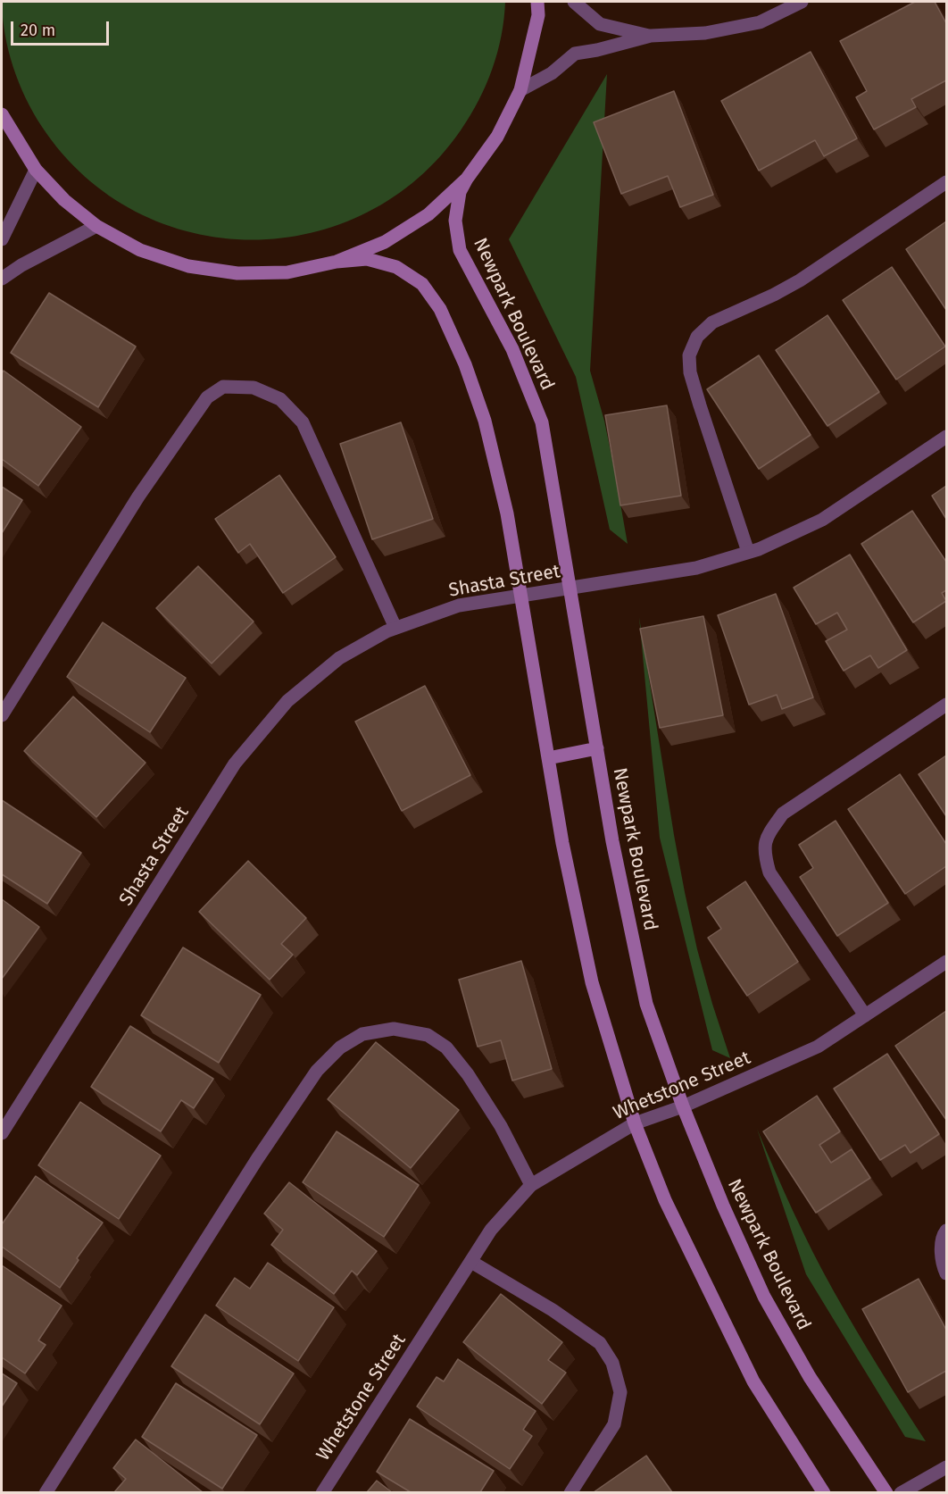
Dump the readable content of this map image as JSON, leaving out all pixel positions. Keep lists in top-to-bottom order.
{
  "streets": {
    "street": ["Newpark Boulevard", "Shasta Street", "Whetstone Street"]
  },
  "crossings": [
    ["Newpark Boulevard", "Shasta Street"],
    ["Newpark Boulevard", "Whetstone Street"]
  ],
  "scale_bar": "20 m"
}
